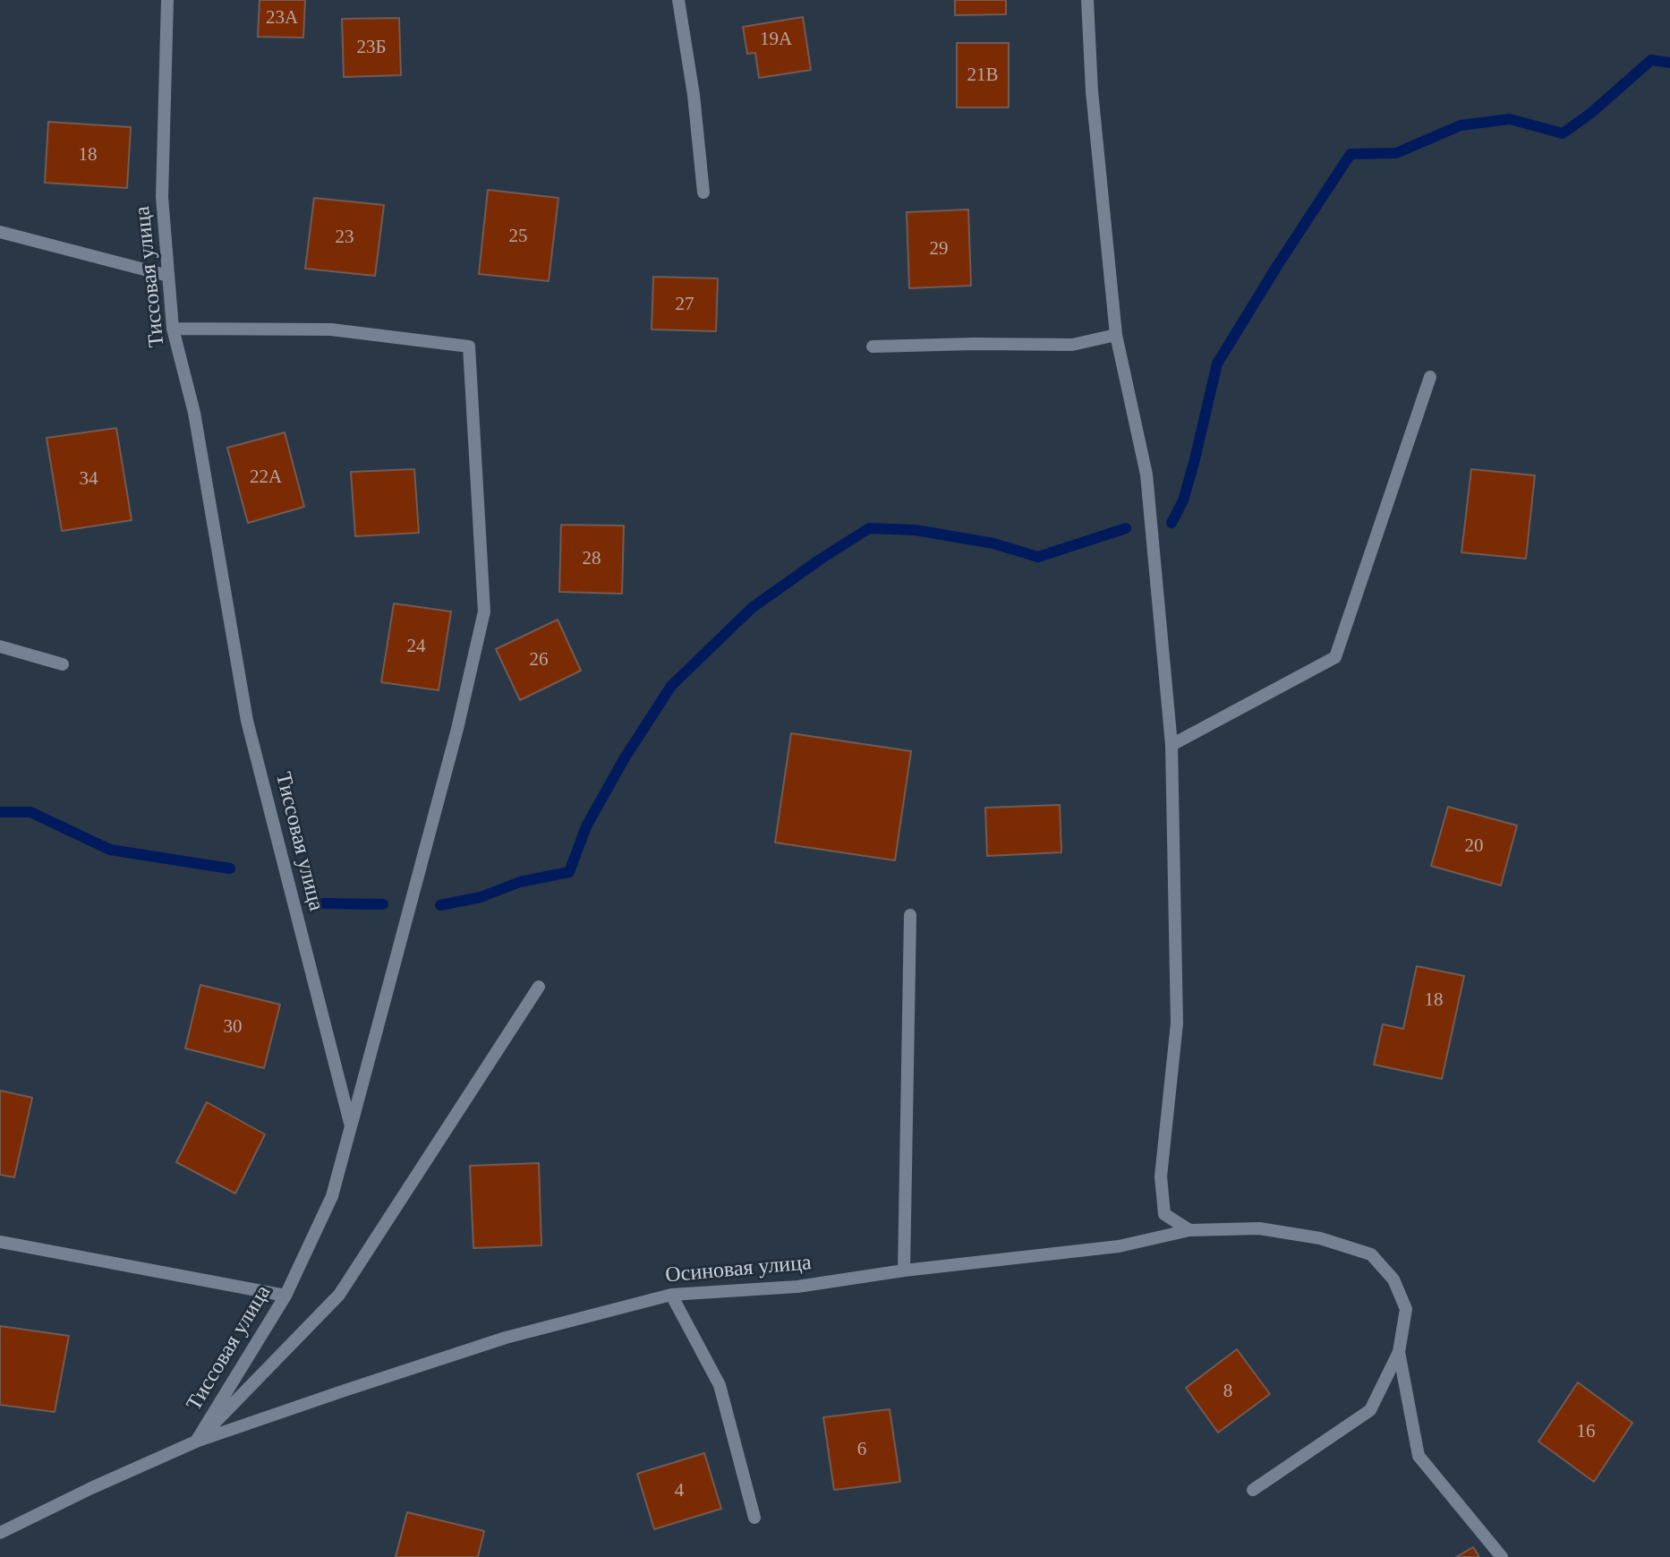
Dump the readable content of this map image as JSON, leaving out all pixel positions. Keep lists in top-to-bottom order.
{
  "streets": {
    "street": ["Тиссовая улица", "Осиновая улица"]
  },
  "crossings": [
    ["Тиссовая улица", "Осиновая улица"]
  ],
  "house_numbers": [
    "23А",
    "19А",
    "23Б",
    "21В",
    "18",
    "25",
    "23",
    "29",
    "27",
    "22А",
    "34",
    "28",
    "24",
    "26",
    "20",
    "18",
    "30",
    "8",
    "16",
    "6",
    "4"
  ]
}
